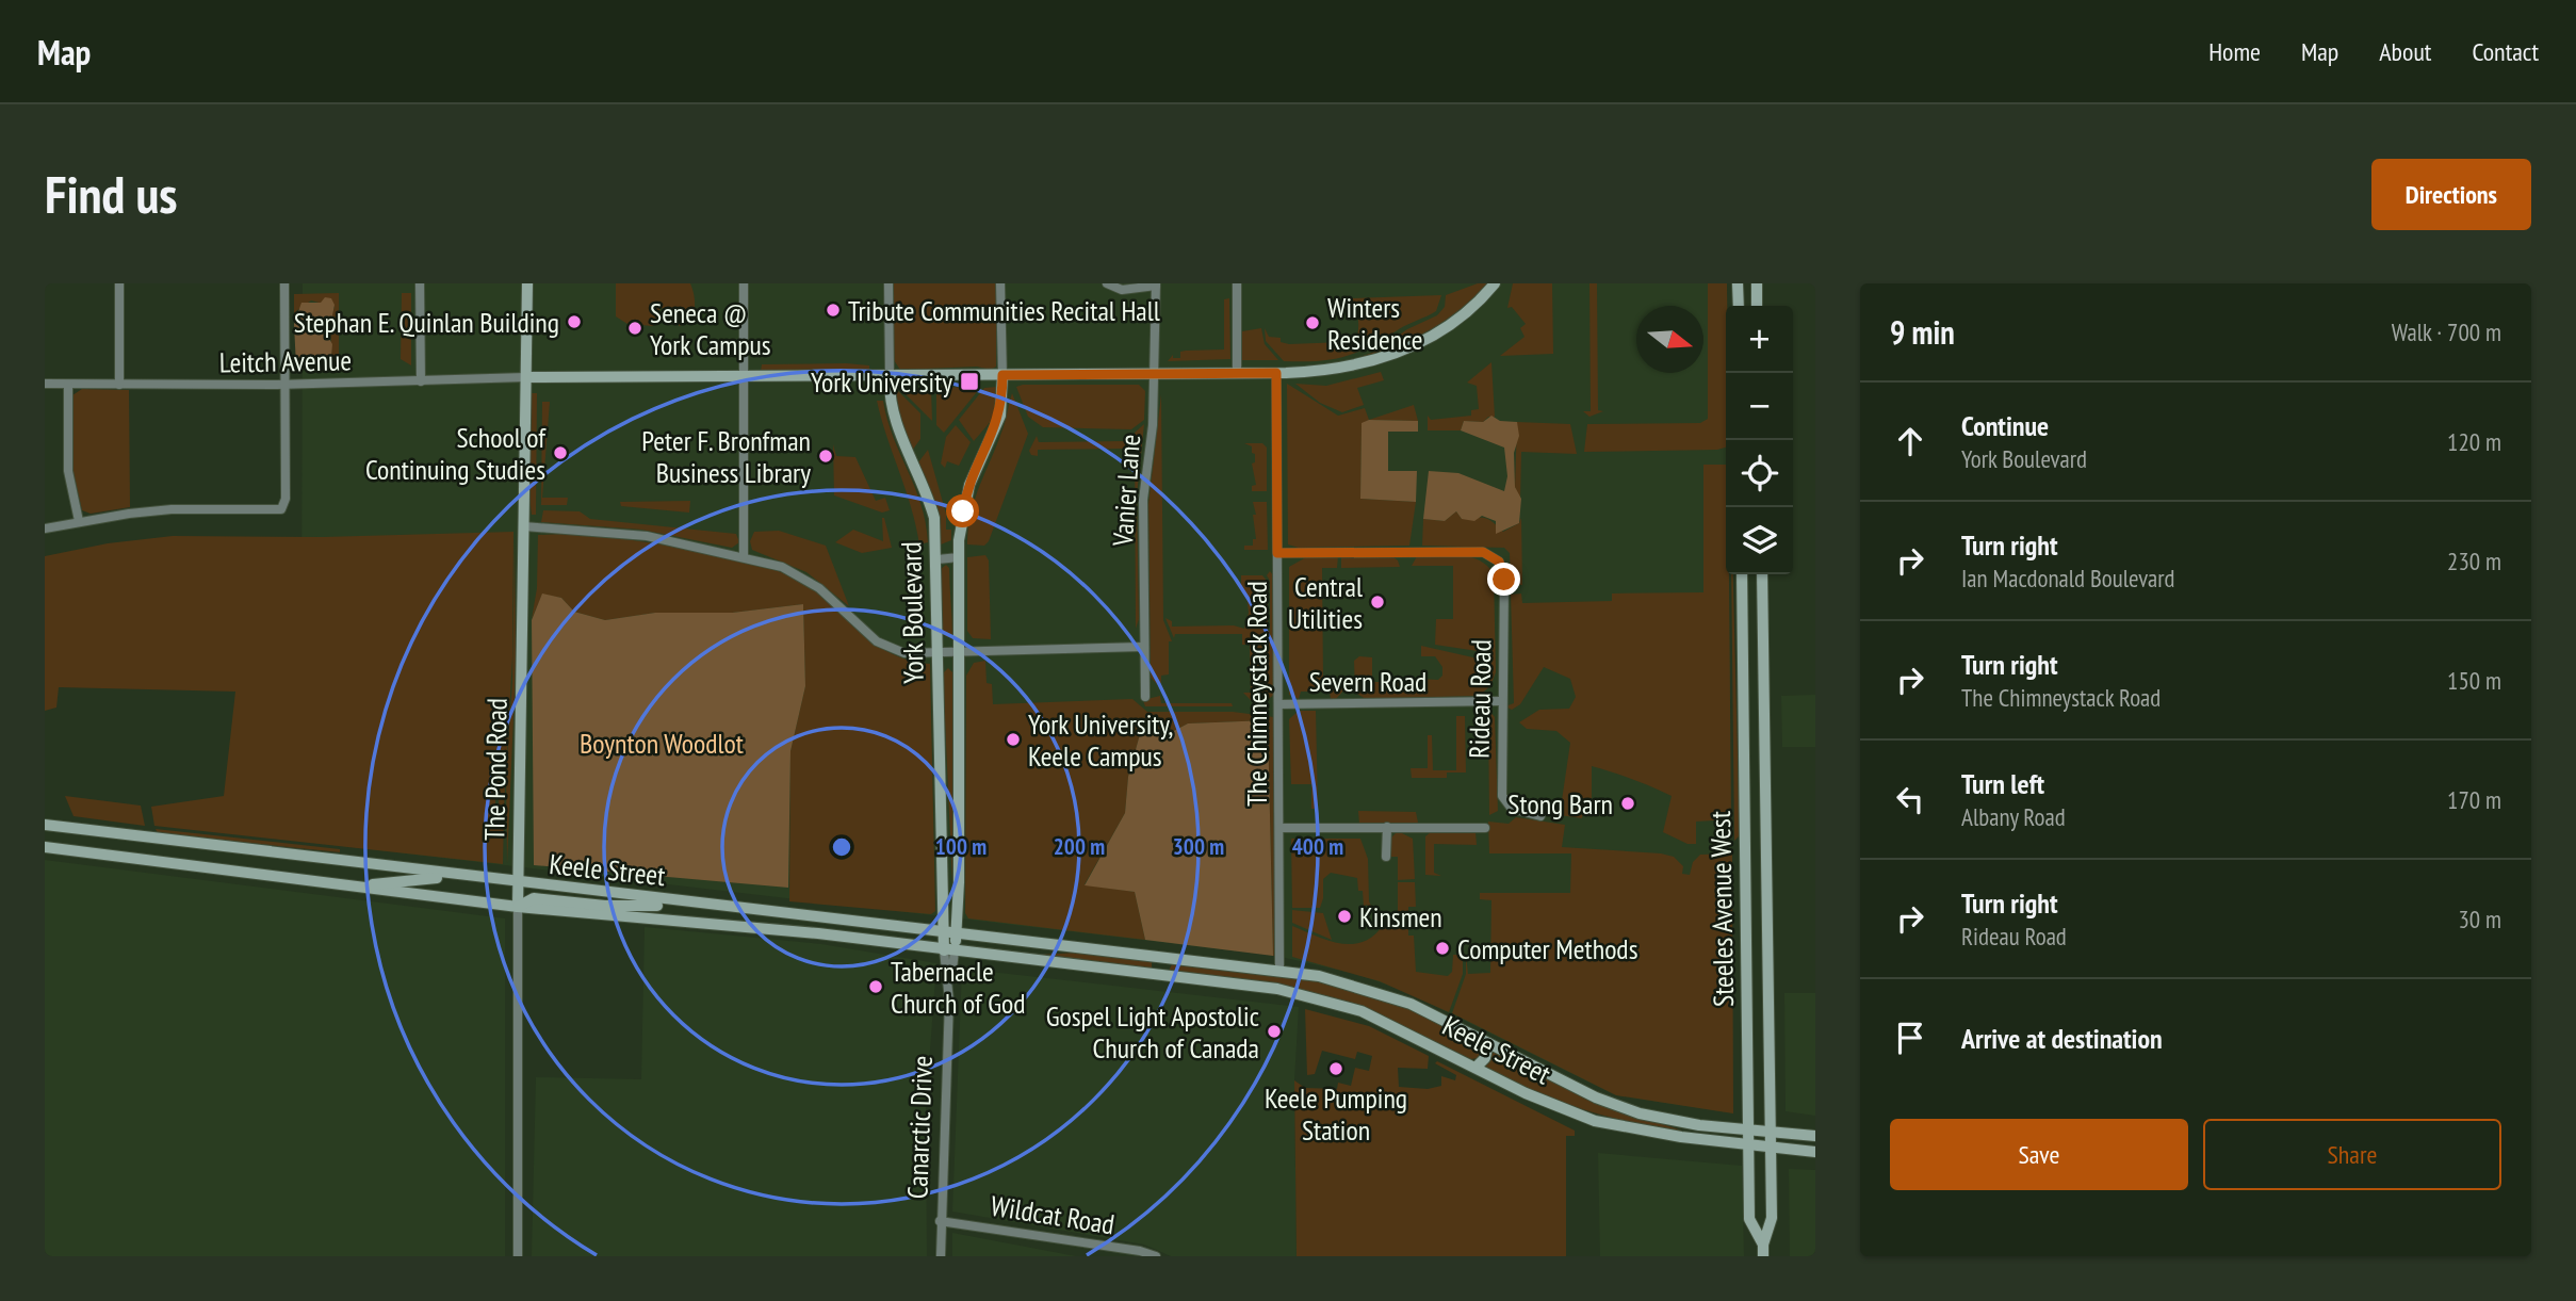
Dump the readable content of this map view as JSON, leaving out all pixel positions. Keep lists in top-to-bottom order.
{
  "streets": {
    "main road": [
      "York Boulevard",
      "The Pond Road",
      "Keele Street",
      "Steeles Avenue West",
      "Canarctic Drive"
    ],
    "street": [
      "Leitch Avenue",
      "Vanier Lane",
      "Severn Road",
      "The Chimneystack Road",
      "Rideau Road",
      "Wildcat Road"
    ]
  },
  "crossings": [
    ["Leitch Avenue", "The Pond Road"],
    ["York Boulevard", "Keele Street"],
    ["York Boulevard", "Canarctic Drive"],
    ["Severn Road", "The Chimneystack Road"],
    ["Severn Road", "Rideau Road"],
    ["The Chimneystack Road", "Rideau Road"],
    ["The Chimneystack Road", "Keele Street"],
    ["The Pond Road", "Keele Street"],
    ["Keele Street", "Steeles Avenue West"],
    ["Keele Street", "Canarctic Drive"],
    ["Canarctic Drive", "Wildcat Road"]
  ],
  "parks": ["Boynton Woodlot"],
  "places": {
    "other": [
      "Tribute Communities Recital Hall",
      "Stephan E. Quinlan Building",
      "Winters Residence",
      "Seneca @ York Campus",
      "School of Continuing Studies",
      "Peter F. Bronfman Business Library",
      "Central Utilities",
      "York University, Keele Campus",
      "Stong Barn",
      "Kinsmen",
      "Computer Methods",
      "Tabernacle Church of God",
      "Gospel Light Apostolic Church of Canada",
      "Keele Pumping Station"
    ],
    "transit": ["York University"]
  },
  "north": "right",
  "page": {
    "header": "Map",
    "nav": [
      "Home",
      "Map",
      "About",
      "Contact"
    ],
    "buttons": [
      "Directions",
      ["Save", "Share"]
    ],
    "title": "Find us",
    "heading": ["9 min", "Walk · 700 m"],
    "map_buttons": ["+", "−"],
    "list": [
      ["Continue", "York Boulevard", "120 m"],
      ["Turn right", "Ian Macdonald Boulevard", "230 m"],
      ["Turn right", "The Chimneystack Road", "150 m"],
      ["Turn left", "Albany Road", "170 m"],
      ["Turn right", "Rideau Road", "30 m"],
      "Arrive at destination"
    ]
  },
  "rings": [
    "100 m",
    "200 m",
    "300 m",
    "400 m"
  ]
}
